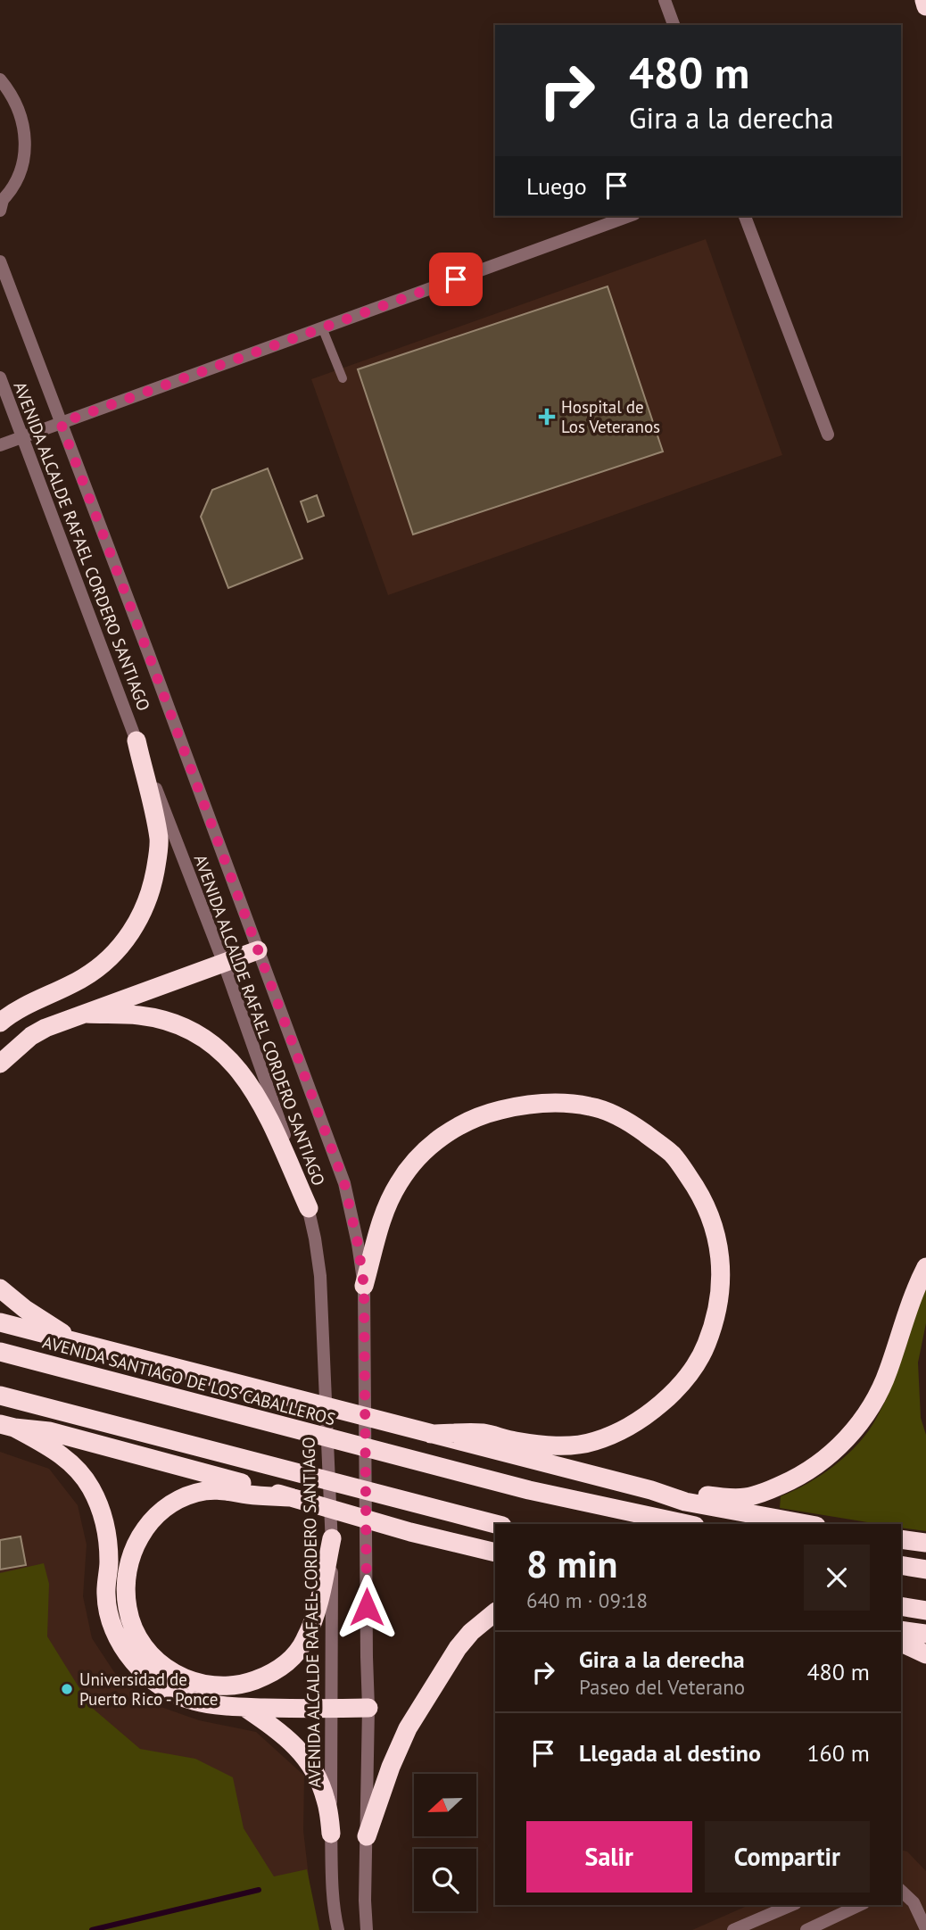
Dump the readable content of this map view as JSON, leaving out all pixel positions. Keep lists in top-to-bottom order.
{
  "streets": {
    "highway": ["AVENIDA SANTIAGO DE LOS CABALLEROS"],
    "street": ["AVENIDA ALCALDE RAFAEL CORDERO SANTIAGO"]
  },
  "places": {
    "health": ["Hospital de Los Veteranos"],
    "other": ["Universidad de Puerto Rico - Ponce"]
  },
  "north": "left",
  "page": {
    "turn": ["480 m", "Gira a la derecha"],
    "then": "Luego",
    "heading": ["8 min", "640 m · 09:18"],
    "list": [
      {
        "name": "Gira a la derecha",
        "note": "Paseo del Veterano",
        "value": "480 m"
      },
      {
        "name": "Llegada al destino",
        "value": "160 m"
      }
    ],
    "buttons": ["Salir", "Compartir"]
  }
}
